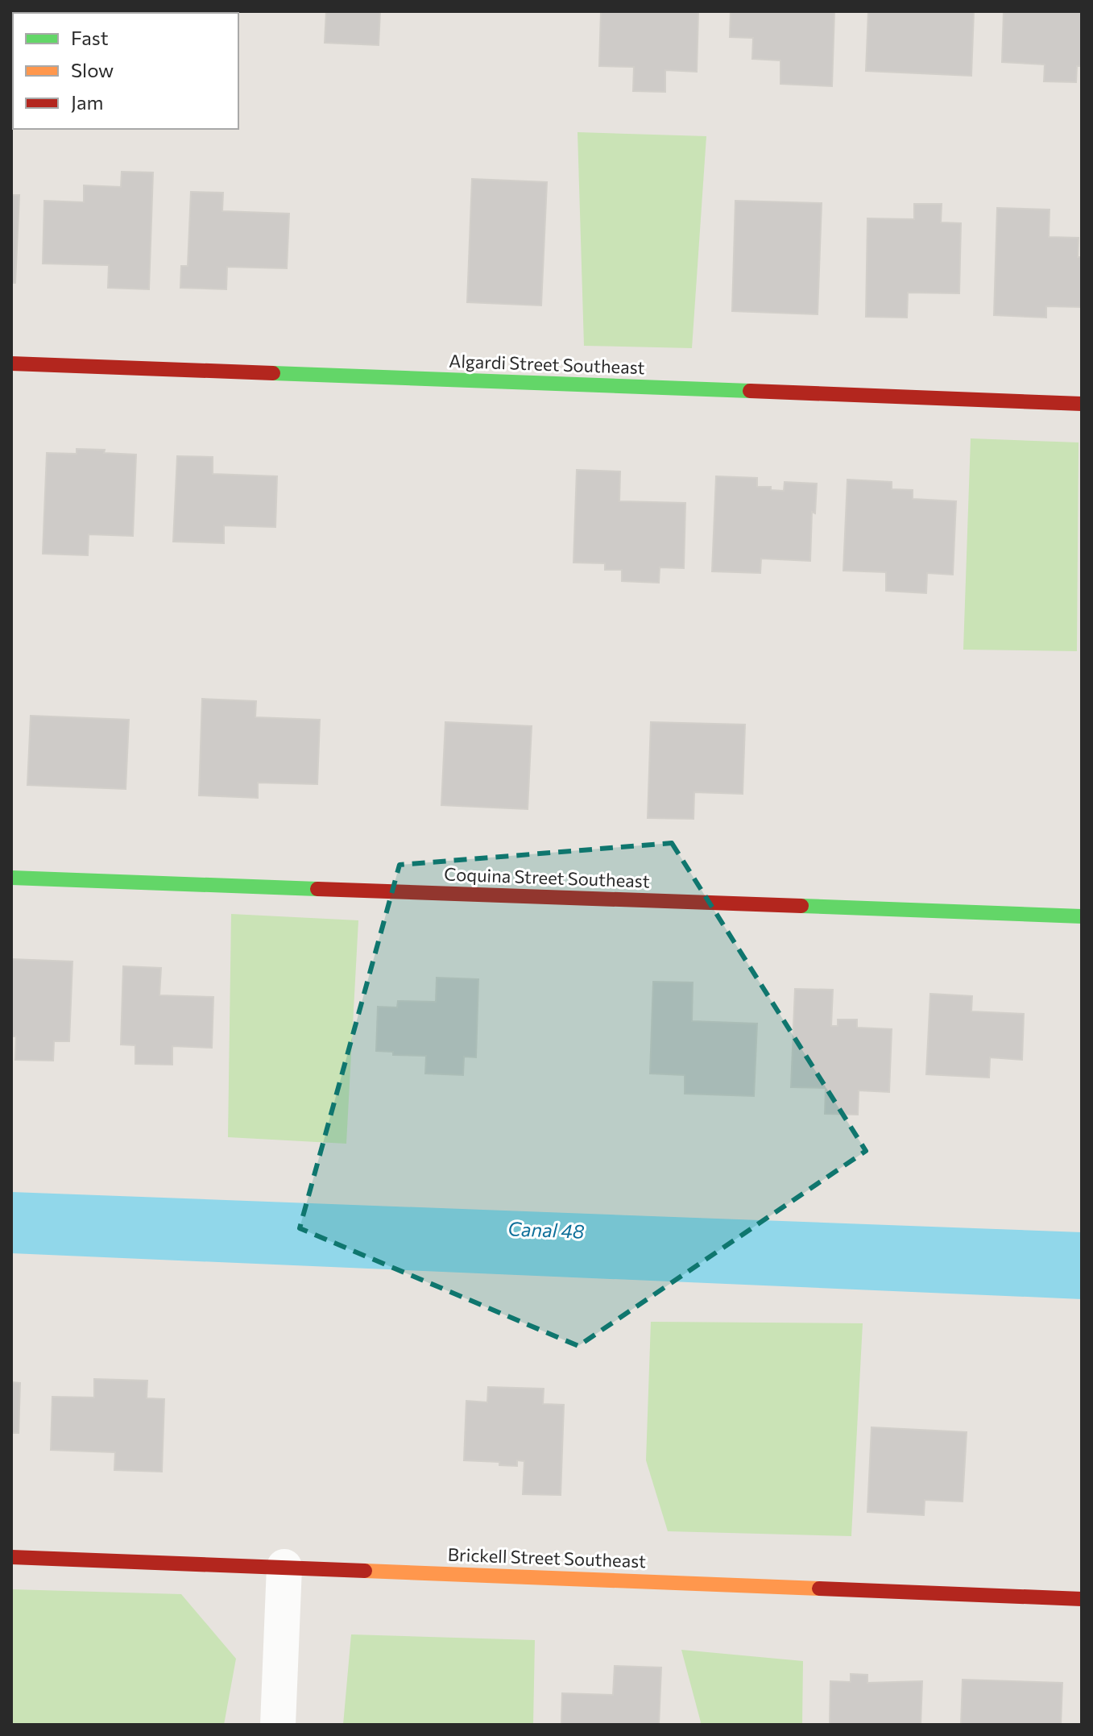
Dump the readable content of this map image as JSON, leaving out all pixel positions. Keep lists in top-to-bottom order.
{
  "streets": {
    "street": ["Algardi Street Southeast", "Coquina Street Southeast", "Brickell Street Southeast"]
  },
  "water": ["Canal 48"],
  "legend": ["Fast", "Slow", "Jam"]
}
